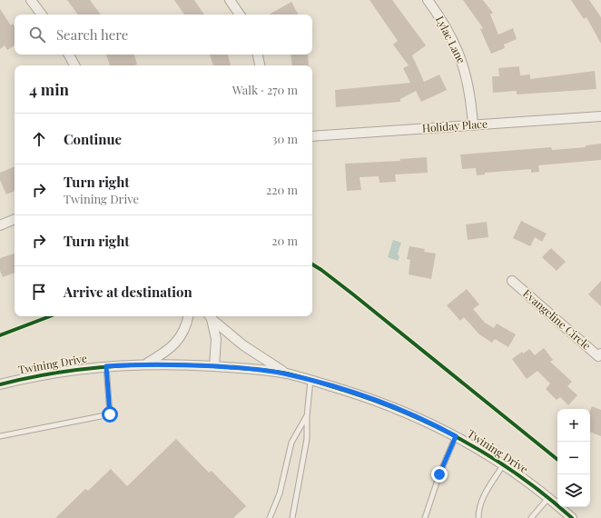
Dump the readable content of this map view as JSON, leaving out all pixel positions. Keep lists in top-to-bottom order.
{
  "streets": {
    "street": [
      "Lylac Lane",
      "Holiday Place",
      "Evangeline Circle",
      "Twining Drive"
    ]
  },
  "crossings": [
    ["Lylac Lane", "Holiday Place"]
  ],
  "page": {
    "search": "Search here",
    "heading": ["4 min", "Walk · 270 m"],
    "list": [
      ["Continue", "30 m"],
      ["Turn right", "Twining Drive", "220 m"],
      ["Turn right", "20 m"],
      "Arrive at destination"
    ],
    "map_buttons": ["+", "−"]
  }
}
